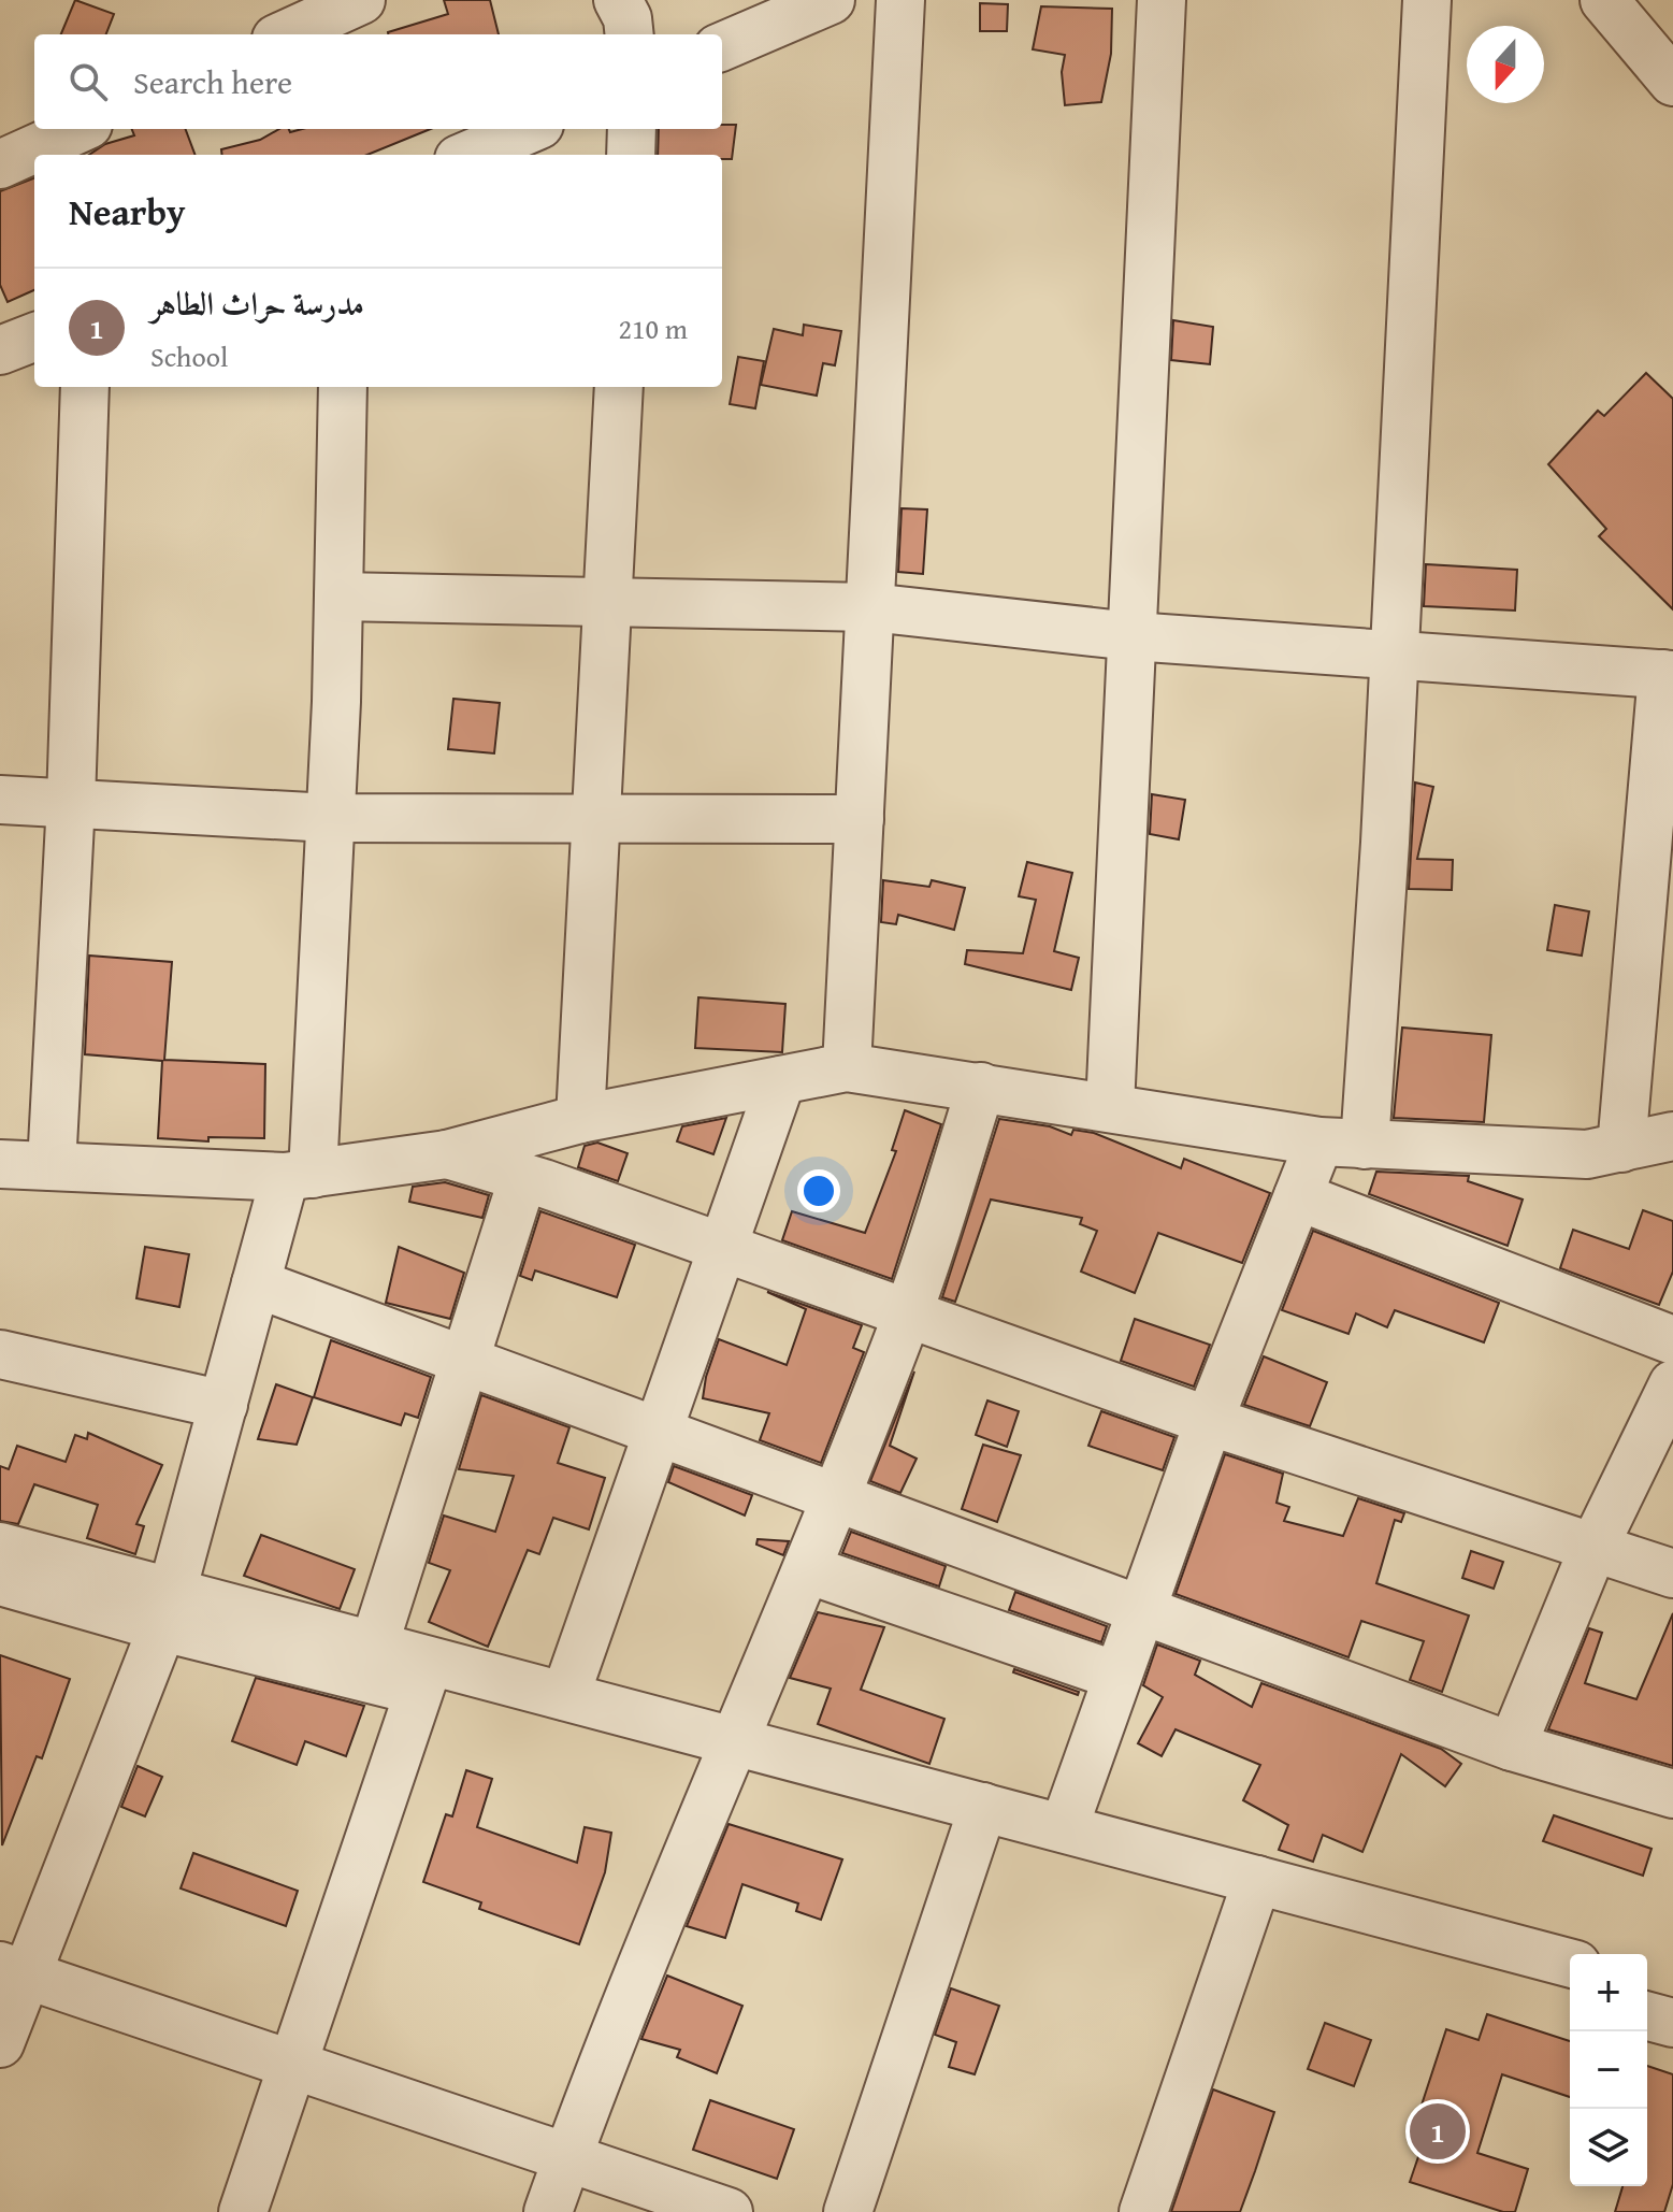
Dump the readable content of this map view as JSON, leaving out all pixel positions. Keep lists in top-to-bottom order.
{
  "north": "bottom",
  "page": {
    "search": "Search here",
    "heading": "Nearby",
    "list": [
      {
        "mark": "1",
        "name": "مدرسة حراث الطاهر",
        "note": "School",
        "value": "210 m"
      }
    ],
    "map_buttons": ["+", "−"],
    "pins": "1"
  }
}
